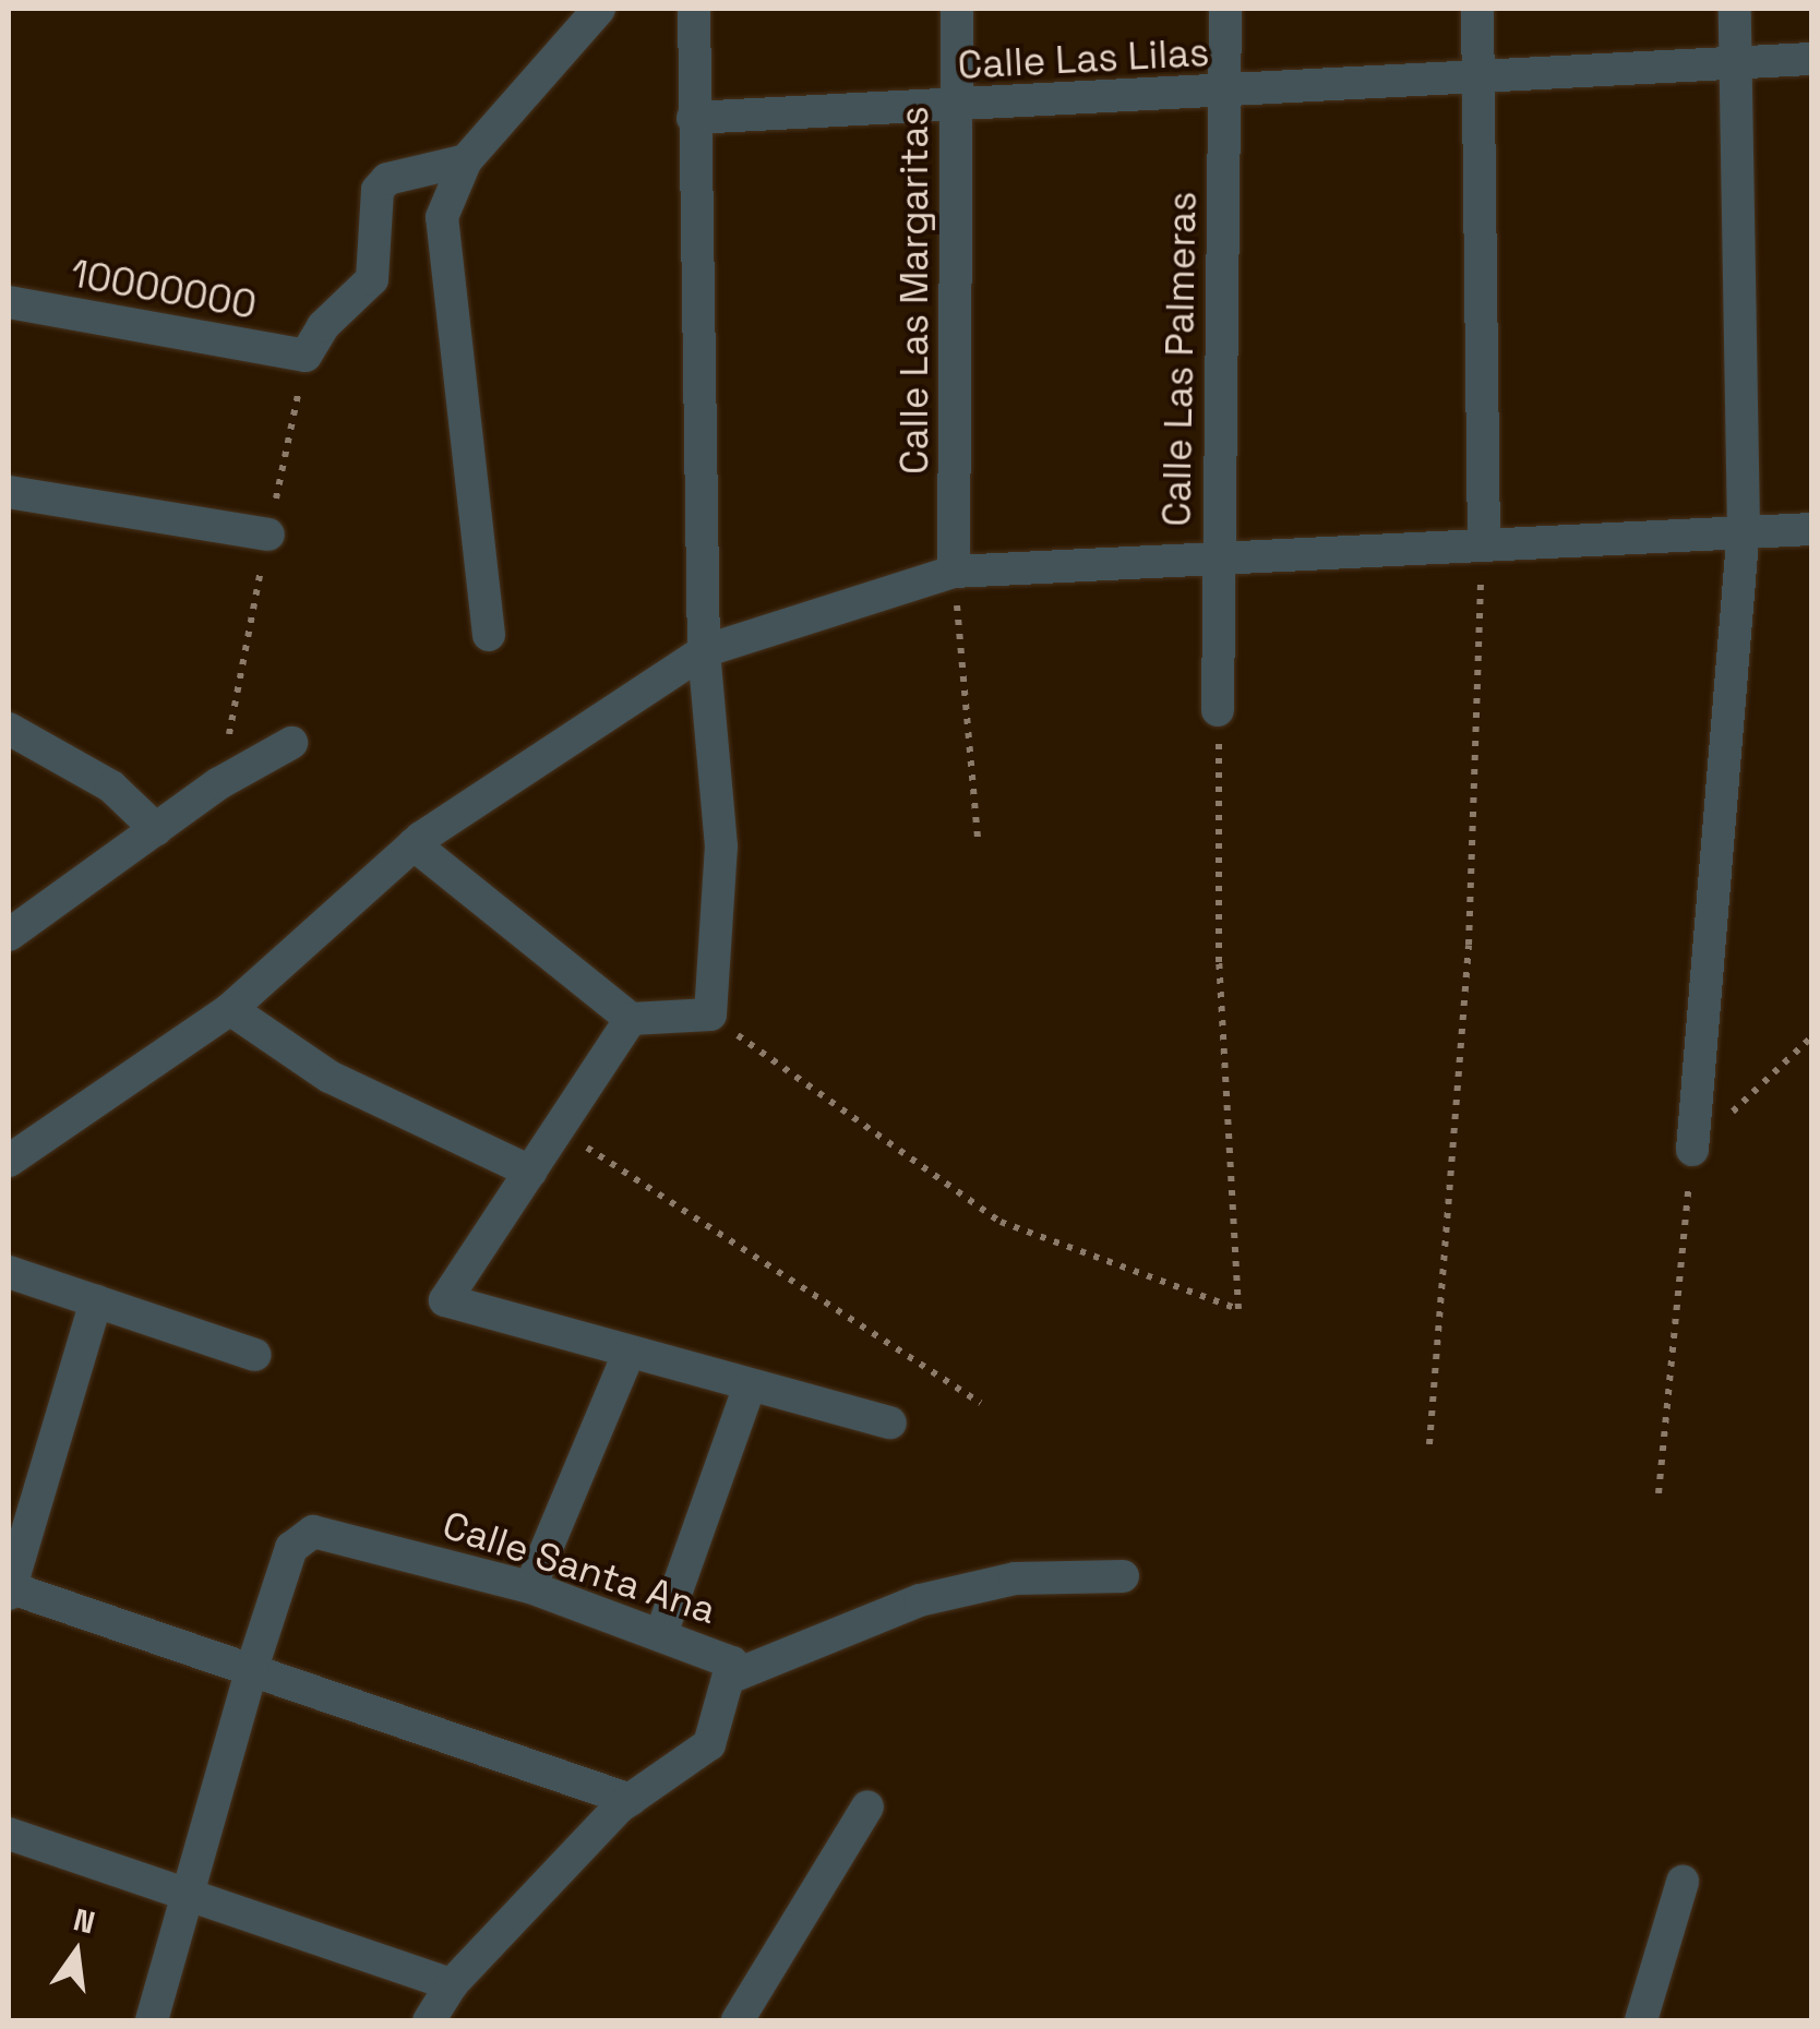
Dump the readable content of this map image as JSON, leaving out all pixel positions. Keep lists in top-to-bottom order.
{
  "streets": {
    "street": [
      "Calle Las Lilas",
      "10000000",
      "Calle Las Margaritas",
      "Calle Las Palmeras",
      "Calle Santa Ana"
    ]
  },
  "crossings": [
    ["Calle Las Lilas", "Calle Las Margaritas"],
    ["Calle Las Lilas", "Calle Las Palmeras"]
  ],
  "north": "top"
}
